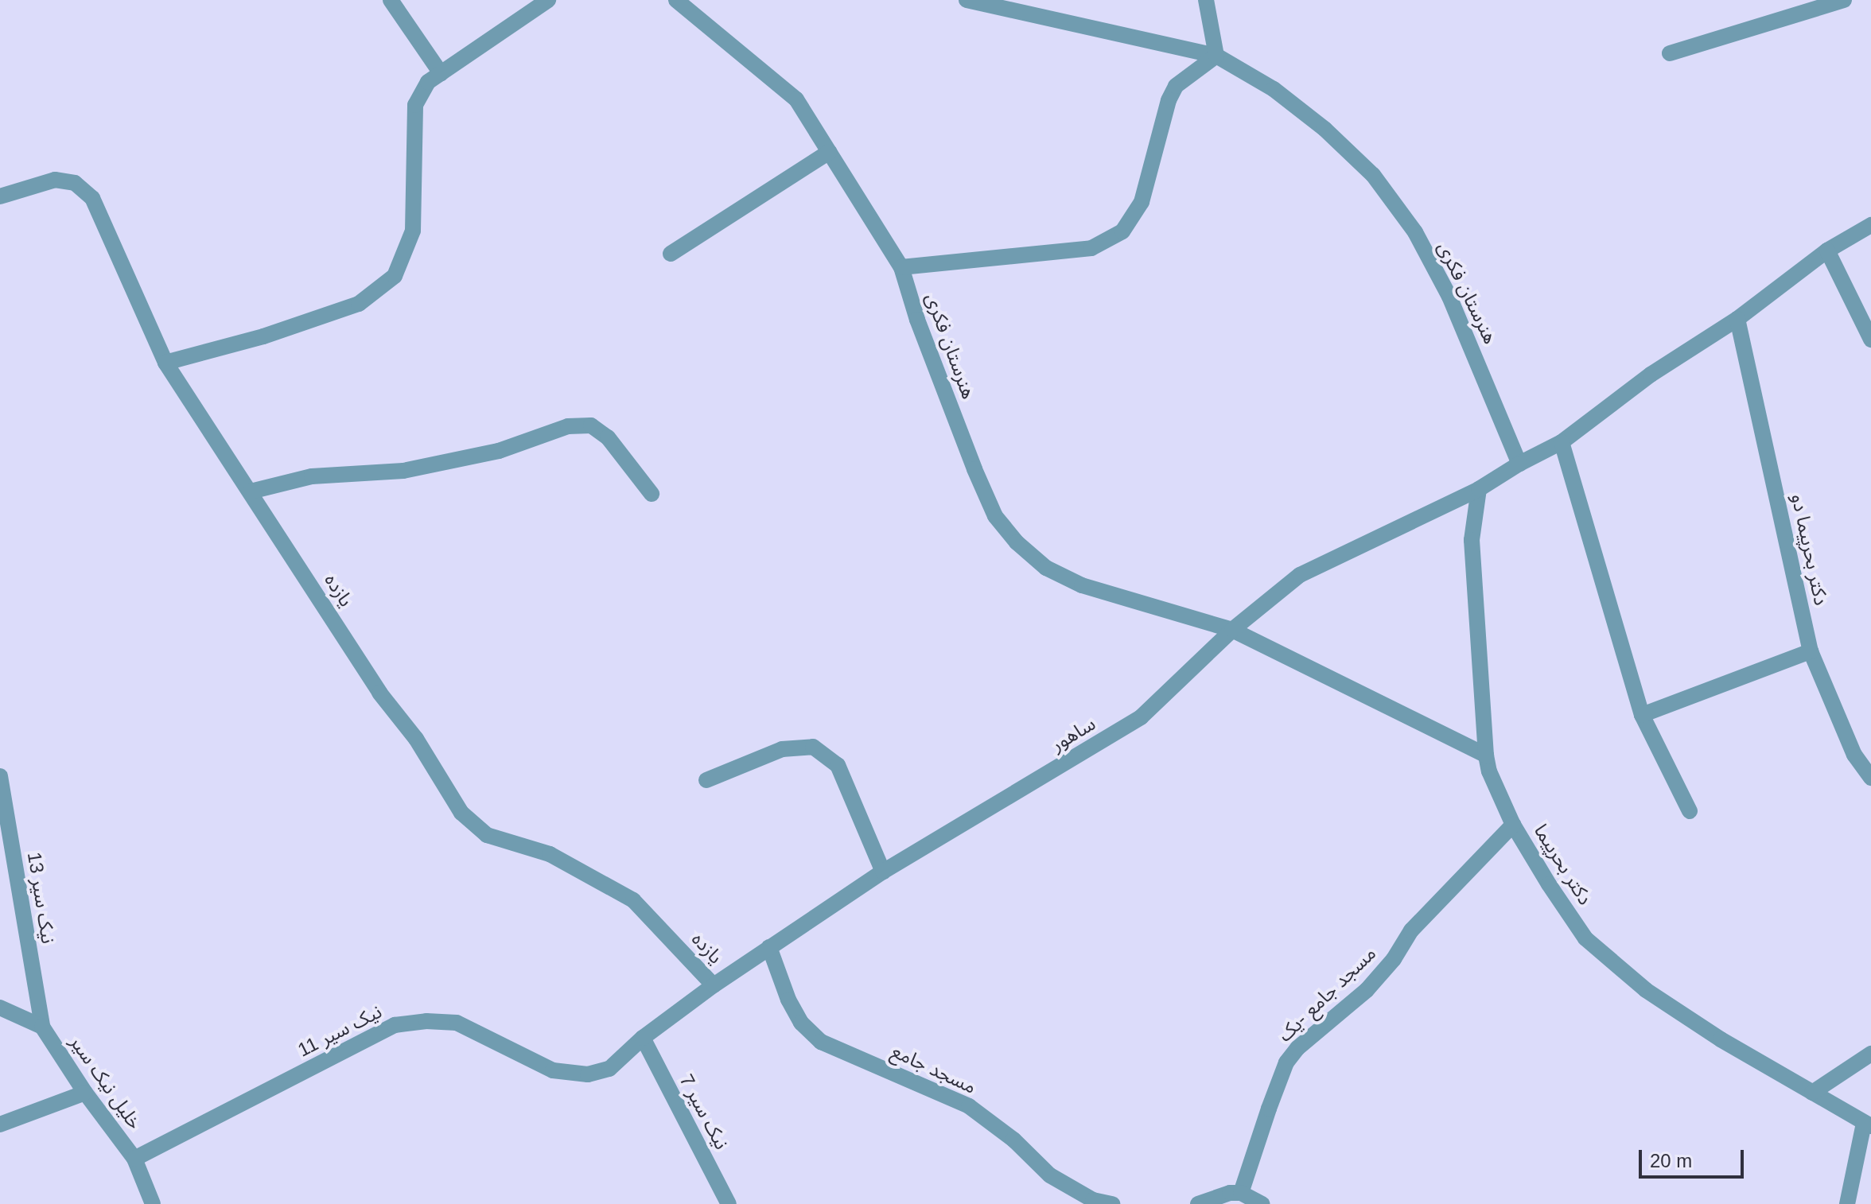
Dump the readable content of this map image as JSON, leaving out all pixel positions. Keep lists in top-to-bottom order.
{
  "streets": {
    "street": [
      "هنرستان فکری",
      "دکتر بحرپیما دو",
      "یازده",
      "ساهور",
      "دکتر بحرپیما",
      "نیک سیر 13",
      "مسجد جامع -یک",
      "نیک سیر 11",
      "مسجد جامع",
      "خلیل نیک سیر",
      "نیک سیر 7"
    ]
  },
  "crossings": [
    ["هنرستان فکری", "ساهور"],
    ["یازده", "ساهور"],
    ["ساهور", "دکتر بحرپیما"],
    ["ساهور", "نیک سیر 11"],
    ["ساهور", "مسجد جامع"],
    ["ساهور", "نیک سیر 7"],
    ["دکتر بحرپیما", "مسجد جامع -یک"],
    ["نیک سیر 13", "خلیل نیک سیر"],
    ["نیک سیر 11", "خلیل نیک سیر"],
    ["نیک سیر 11", "نیک سیر 7"]
  ],
  "scale_bar": "20 m"
}
